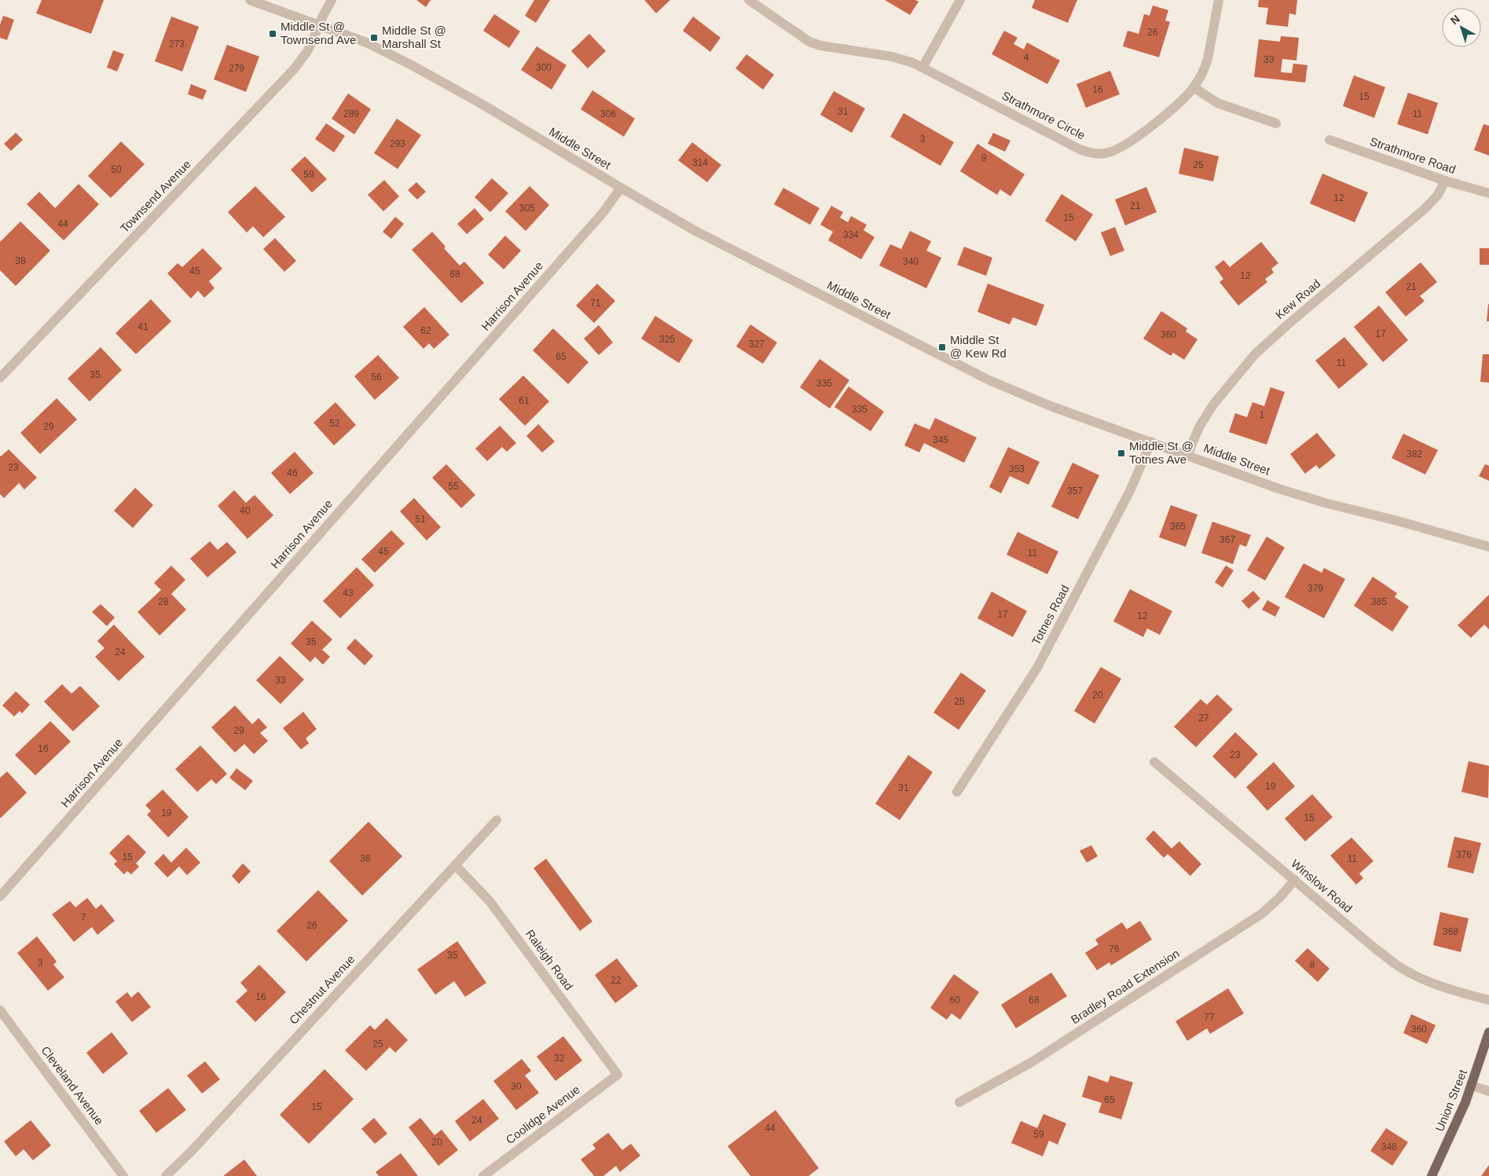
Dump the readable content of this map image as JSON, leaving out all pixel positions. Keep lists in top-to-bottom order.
{
  "streets": {
    "main road": ["Union Street"],
    "street": [
      "Strathmore Circle",
      "Middle Street",
      "Strathmore Road",
      "Townsend Avenue",
      "Harrison Avenue",
      "Kew Road",
      "Totnes Road",
      "Winslow Road",
      "Raleigh Road",
      "Bradley Road Extension",
      "Chestnut Avenue",
      "Cleveland Avenue",
      "Coolidge Avenue"
    ]
  },
  "crossings": [
    ["Middle Street", "Townsend Avenue"],
    ["Middle Street", "Harrison Avenue"],
    ["Middle Street", "Kew Road"],
    ["Middle Street", "Totnes Road"],
    ["Strathmore Road", "Kew Road"],
    ["Winslow Road", "Bradley Road Extension"],
    ["Raleigh Road", "Chestnut Avenue"],
    ["Raleigh Road", "Coolidge Avenue"]
  ],
  "places": {
    "transit": [
      "Middle St @ Townsend Ave",
      "Middle St @ Marshall St",
      "Middle St @ Kew Rd",
      "Middle St @ Totnes Ave"
    ]
  },
  "house_numbers": [
    "26",
    "273",
    "4",
    "33",
    "300",
    "279",
    "16",
    "15",
    "31",
    "289",
    "306",
    "11",
    "3",
    "293",
    "9",
    "314",
    "25",
    "50",
    "59",
    "12",
    "21",
    "305",
    "15",
    "44",
    "334",
    "38",
    "340",
    "45",
    "68",
    "12",
    "21",
    "71",
    "41",
    "62",
    "17",
    "360",
    "325",
    "327",
    "65",
    "11",
    "35",
    "56",
    "335",
    "61",
    "335",
    "1",
    "52",
    "29",
    "345",
    "382",
    "23",
    "353",
    "46",
    "55",
    "357",
    "40",
    "51",
    "365",
    "367",
    "45",
    "11",
    "379",
    "43",
    "28",
    "385",
    "17",
    "12",
    "35",
    "24",
    "33",
    "20",
    "25",
    "27",
    "29",
    "16",
    "23",
    "19",
    "31",
    "19",
    "15",
    "376",
    "15",
    "36",
    "11",
    "7",
    "26",
    "368",
    "76",
    "35",
    "3",
    "8",
    "22",
    "16",
    "60",
    "68",
    "77",
    "360",
    "25",
    "32",
    "30",
    "65",
    "15",
    "24",
    "44",
    "59",
    "20",
    "348"
  ],
  "north": "top left"
}
